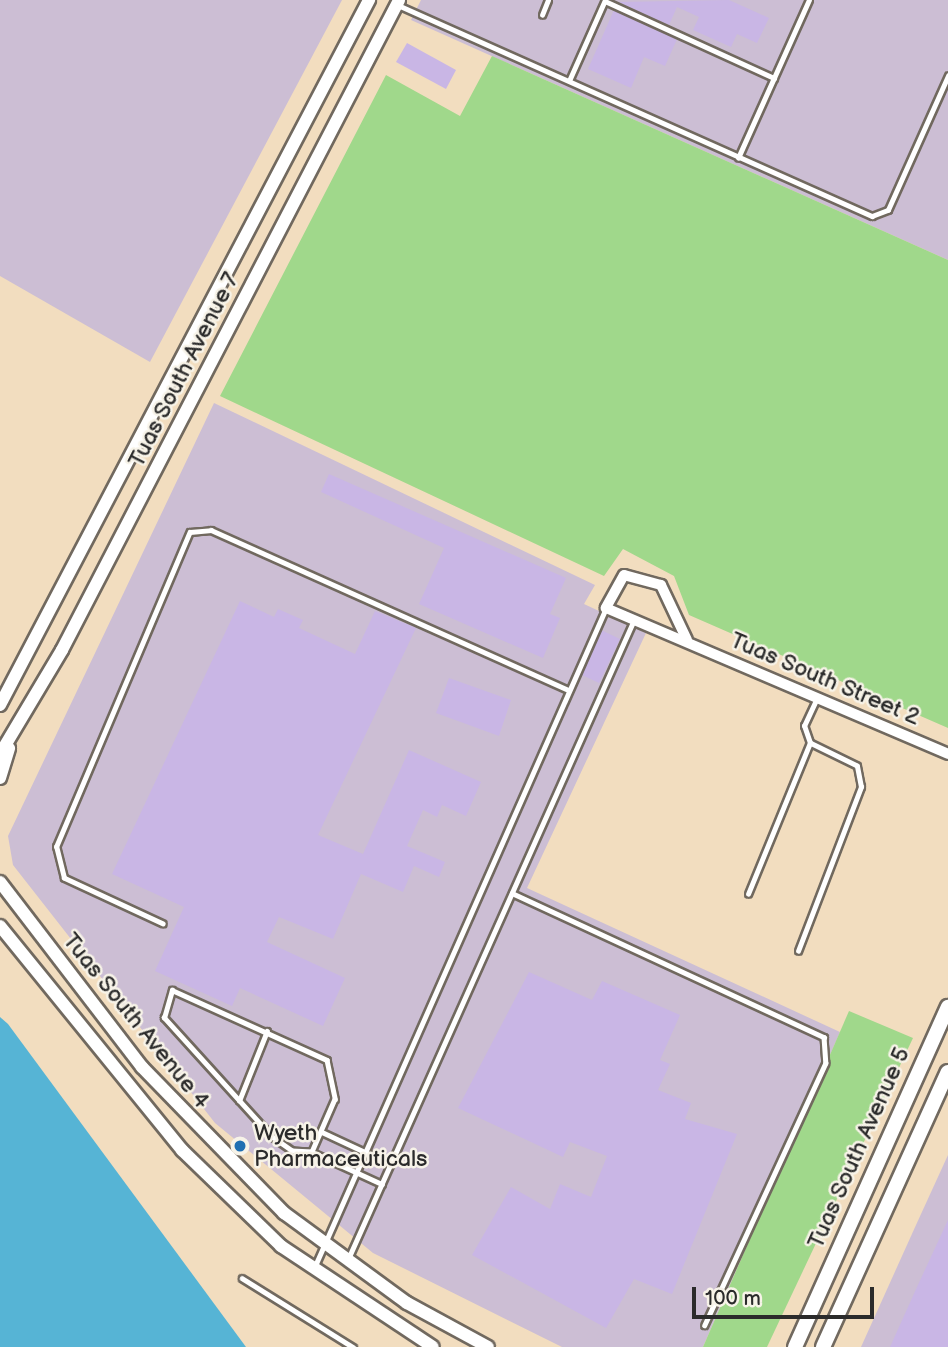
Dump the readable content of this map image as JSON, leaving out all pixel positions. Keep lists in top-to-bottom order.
{
  "streets": {
    "main road": ["Tuas South Avenue 5"],
    "street": ["Tuas South Avenue 7", "Tuas South Street 2", "Tuas South Avenue 4"]
  },
  "places": ["Wyeth Pharmaceuticals"],
  "scale_bar": "100 m"
}
